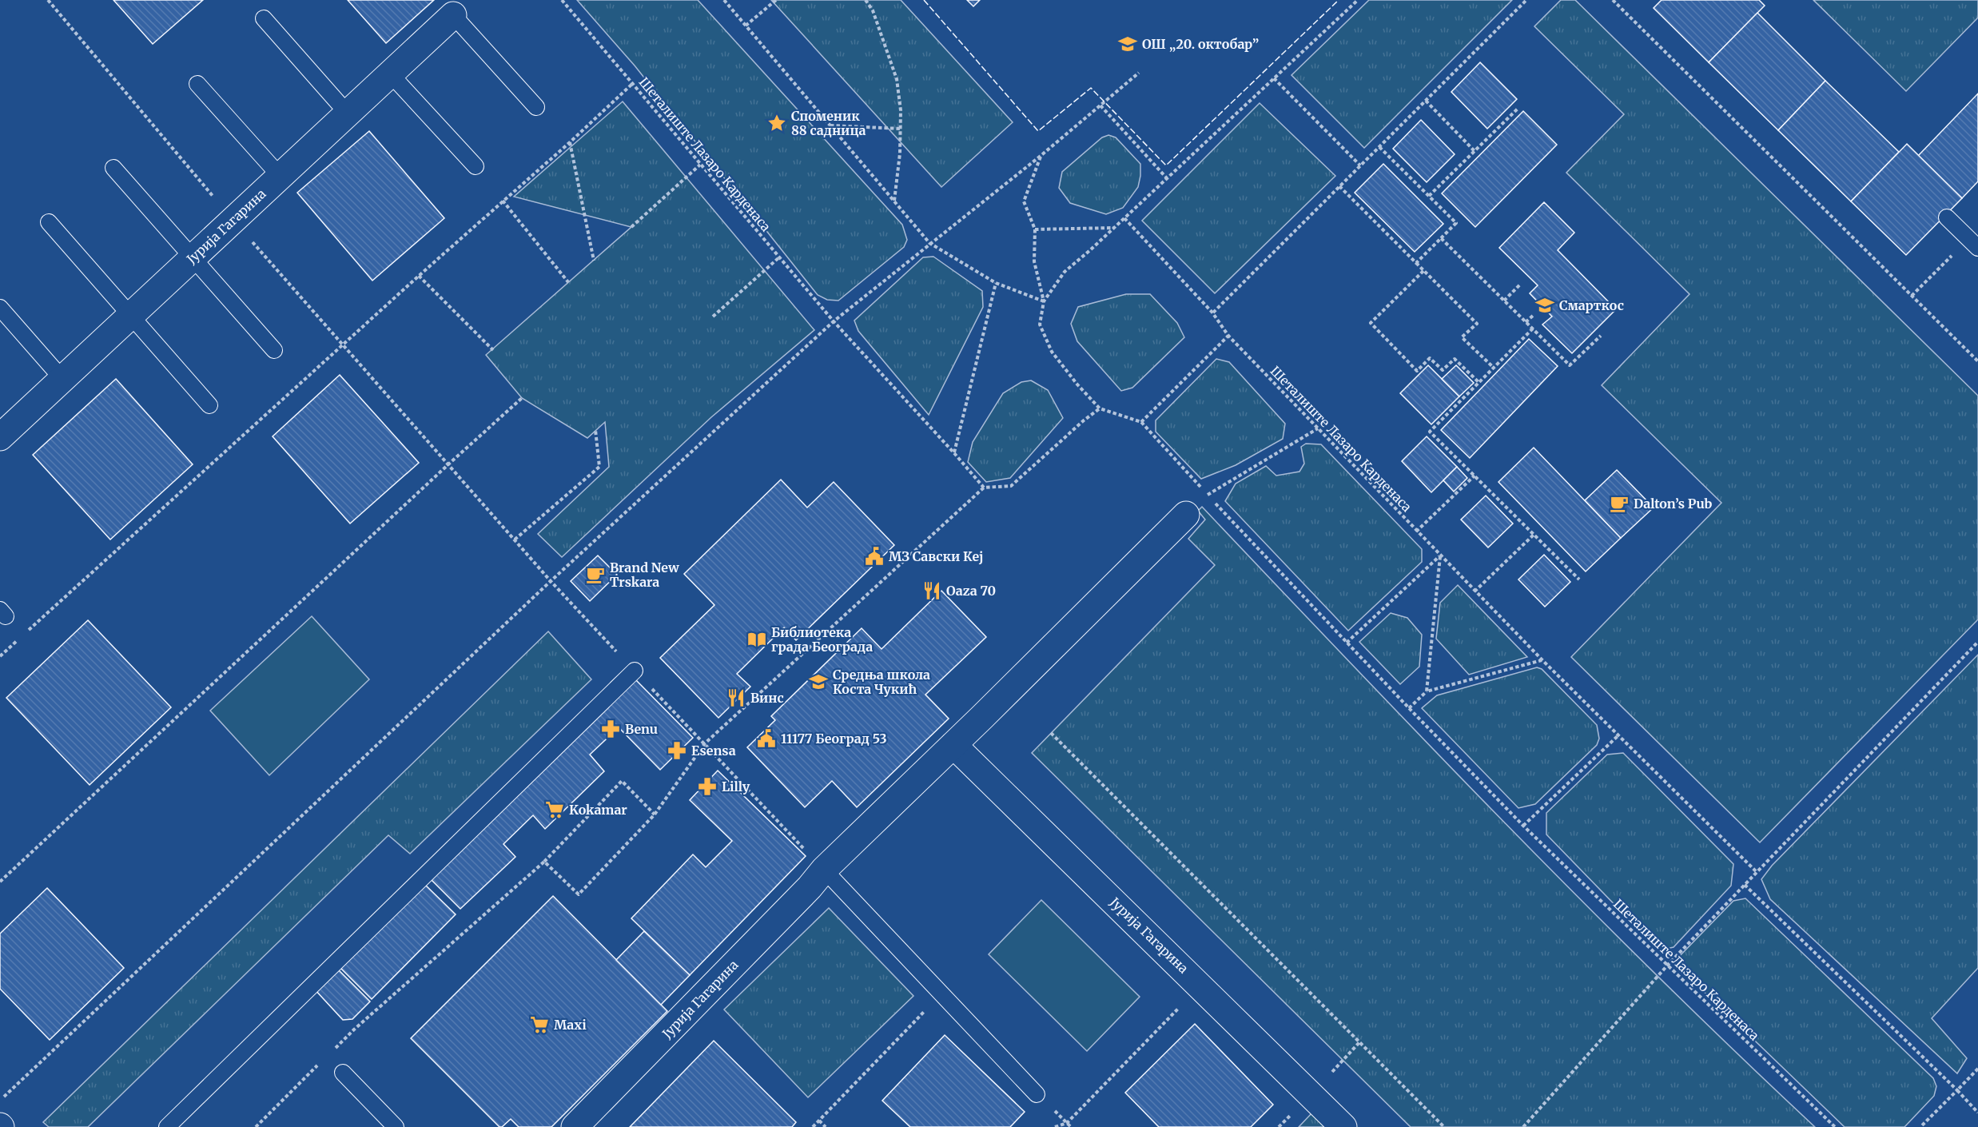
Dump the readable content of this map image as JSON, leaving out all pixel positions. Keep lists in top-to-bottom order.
{
  "streets": {
    "street": ["Јурија Гагарина"],
    "path": ["Шеталиште Лазаро Карденаса"]
  },
  "places": {
    "school or university": ["ОШ „20. октобар”", "Смарткос", "Средња школа Коста Чукић"],
    "place": ["Споменик 88 садница"],
    "cafe": ["Dalton’s Pub", "Brand New Trskara"],
    "public building": ["МЗ Савски Кеј", "11177 Београд 53"],
    "restaurant": ["Oaza 70", "Винс"],
    "library": ["Библиотека града Београда"],
    "pharmacy": ["Benu", "Esensa", "Lilly"],
    "supermarket": ["Kokamar", "Maxi"]
  }
}
